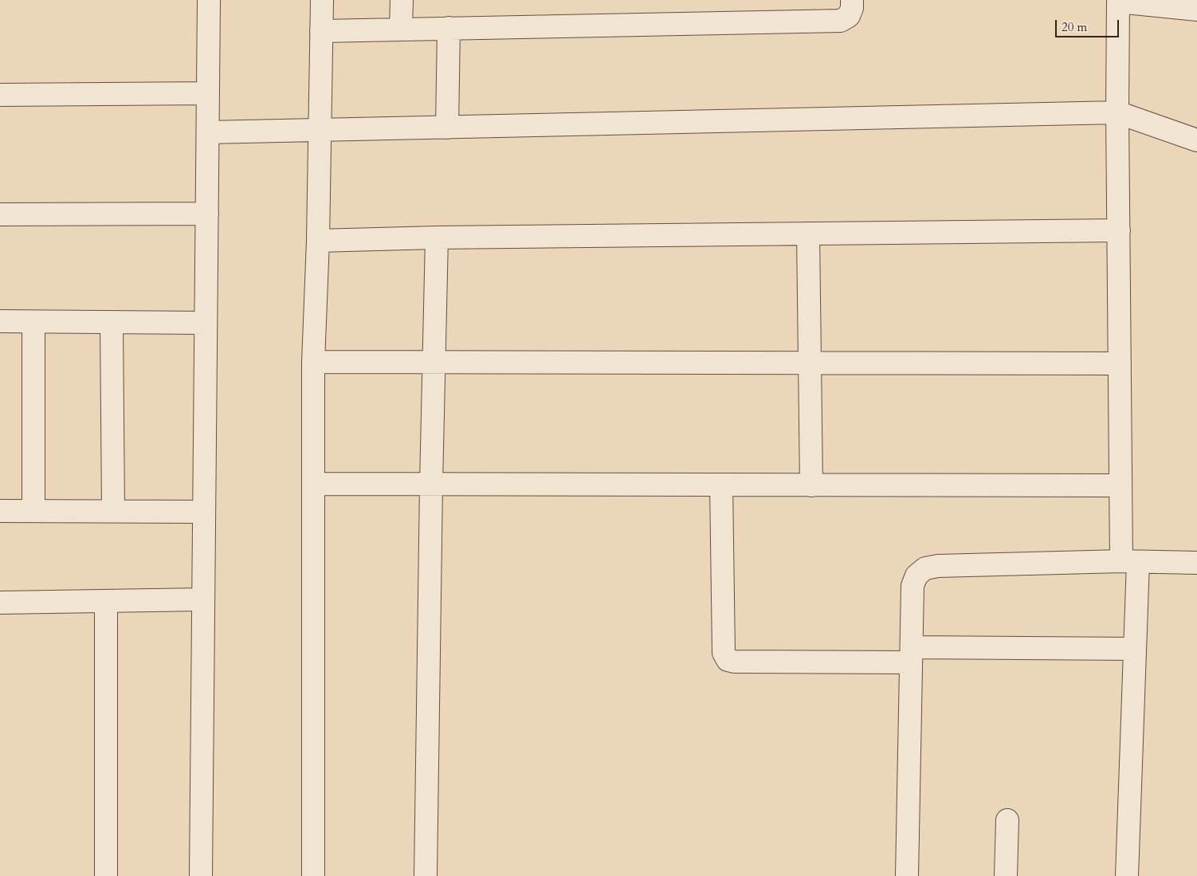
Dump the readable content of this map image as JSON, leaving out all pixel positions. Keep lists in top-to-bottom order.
{
  "scale_bar": "20 m"
}
